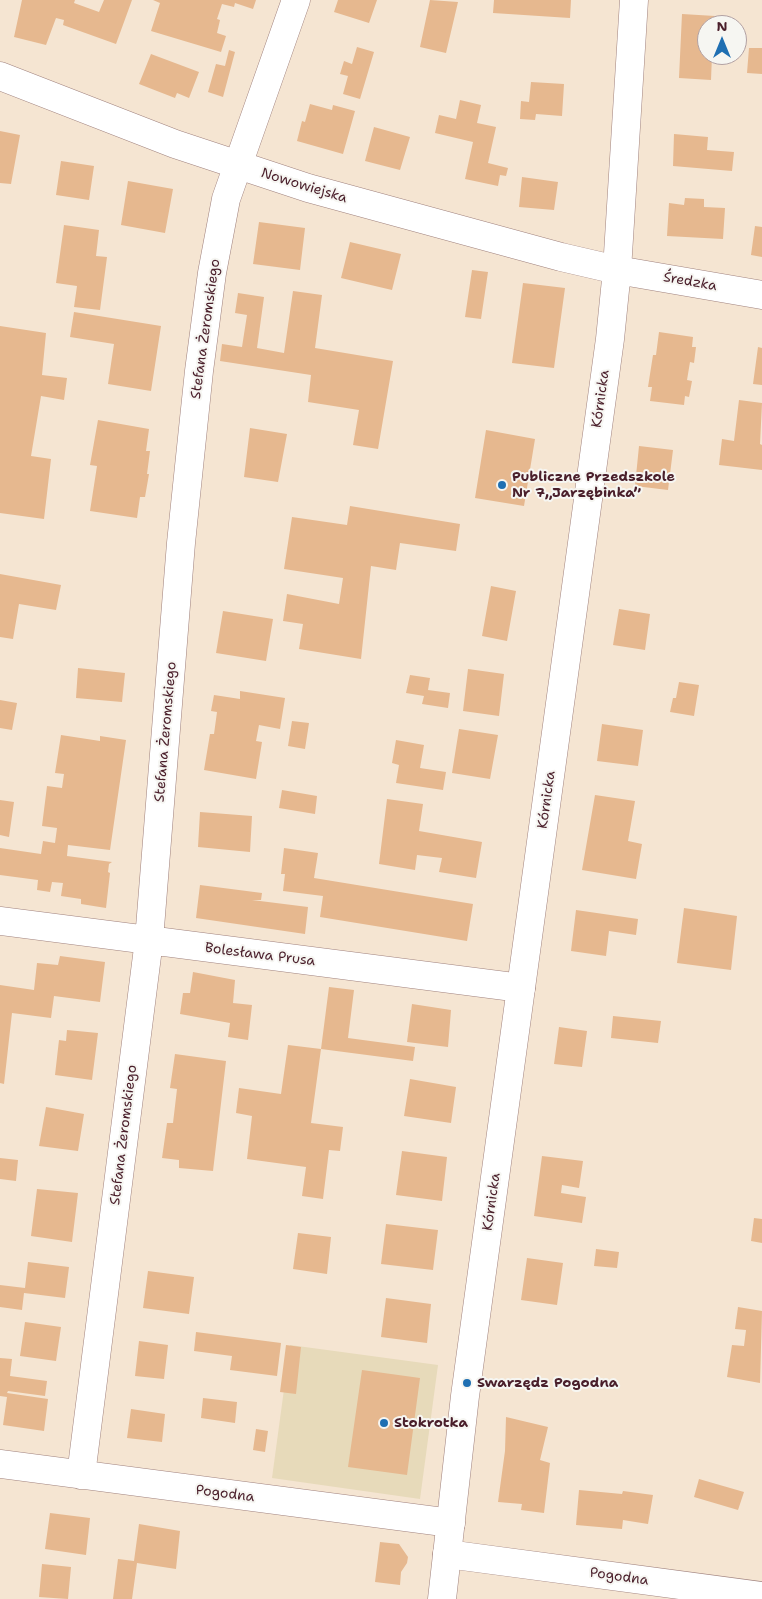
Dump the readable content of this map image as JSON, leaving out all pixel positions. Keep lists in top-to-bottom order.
{
  "streets": {
    "street": [
      "Nowowiejska",
      "Średzka",
      "Stefana Żeromskiego",
      "Kórnicka",
      "Bolesława Prusa",
      "Pogodna"
    ]
  },
  "crossings": [
    ["Nowowiejska", "Średzka"],
    ["Nowowiejska", "Stefana Żeromskiego"],
    ["Nowowiejska", "Kórnicka"],
    ["Średzka", "Kórnicka"],
    ["Stefana Żeromskiego", "Bolesława Prusa"],
    ["Stefana Żeromskiego", "Pogodna"],
    ["Kórnicka", "Bolesława Prusa"],
    ["Kórnicka", "Pogodna"]
  ],
  "places": ["Publiczne Przedszkole Nr 7„Jarzębinka”", "Swarzędz Pogodna", "Stokrotka"],
  "north": "top"
}
